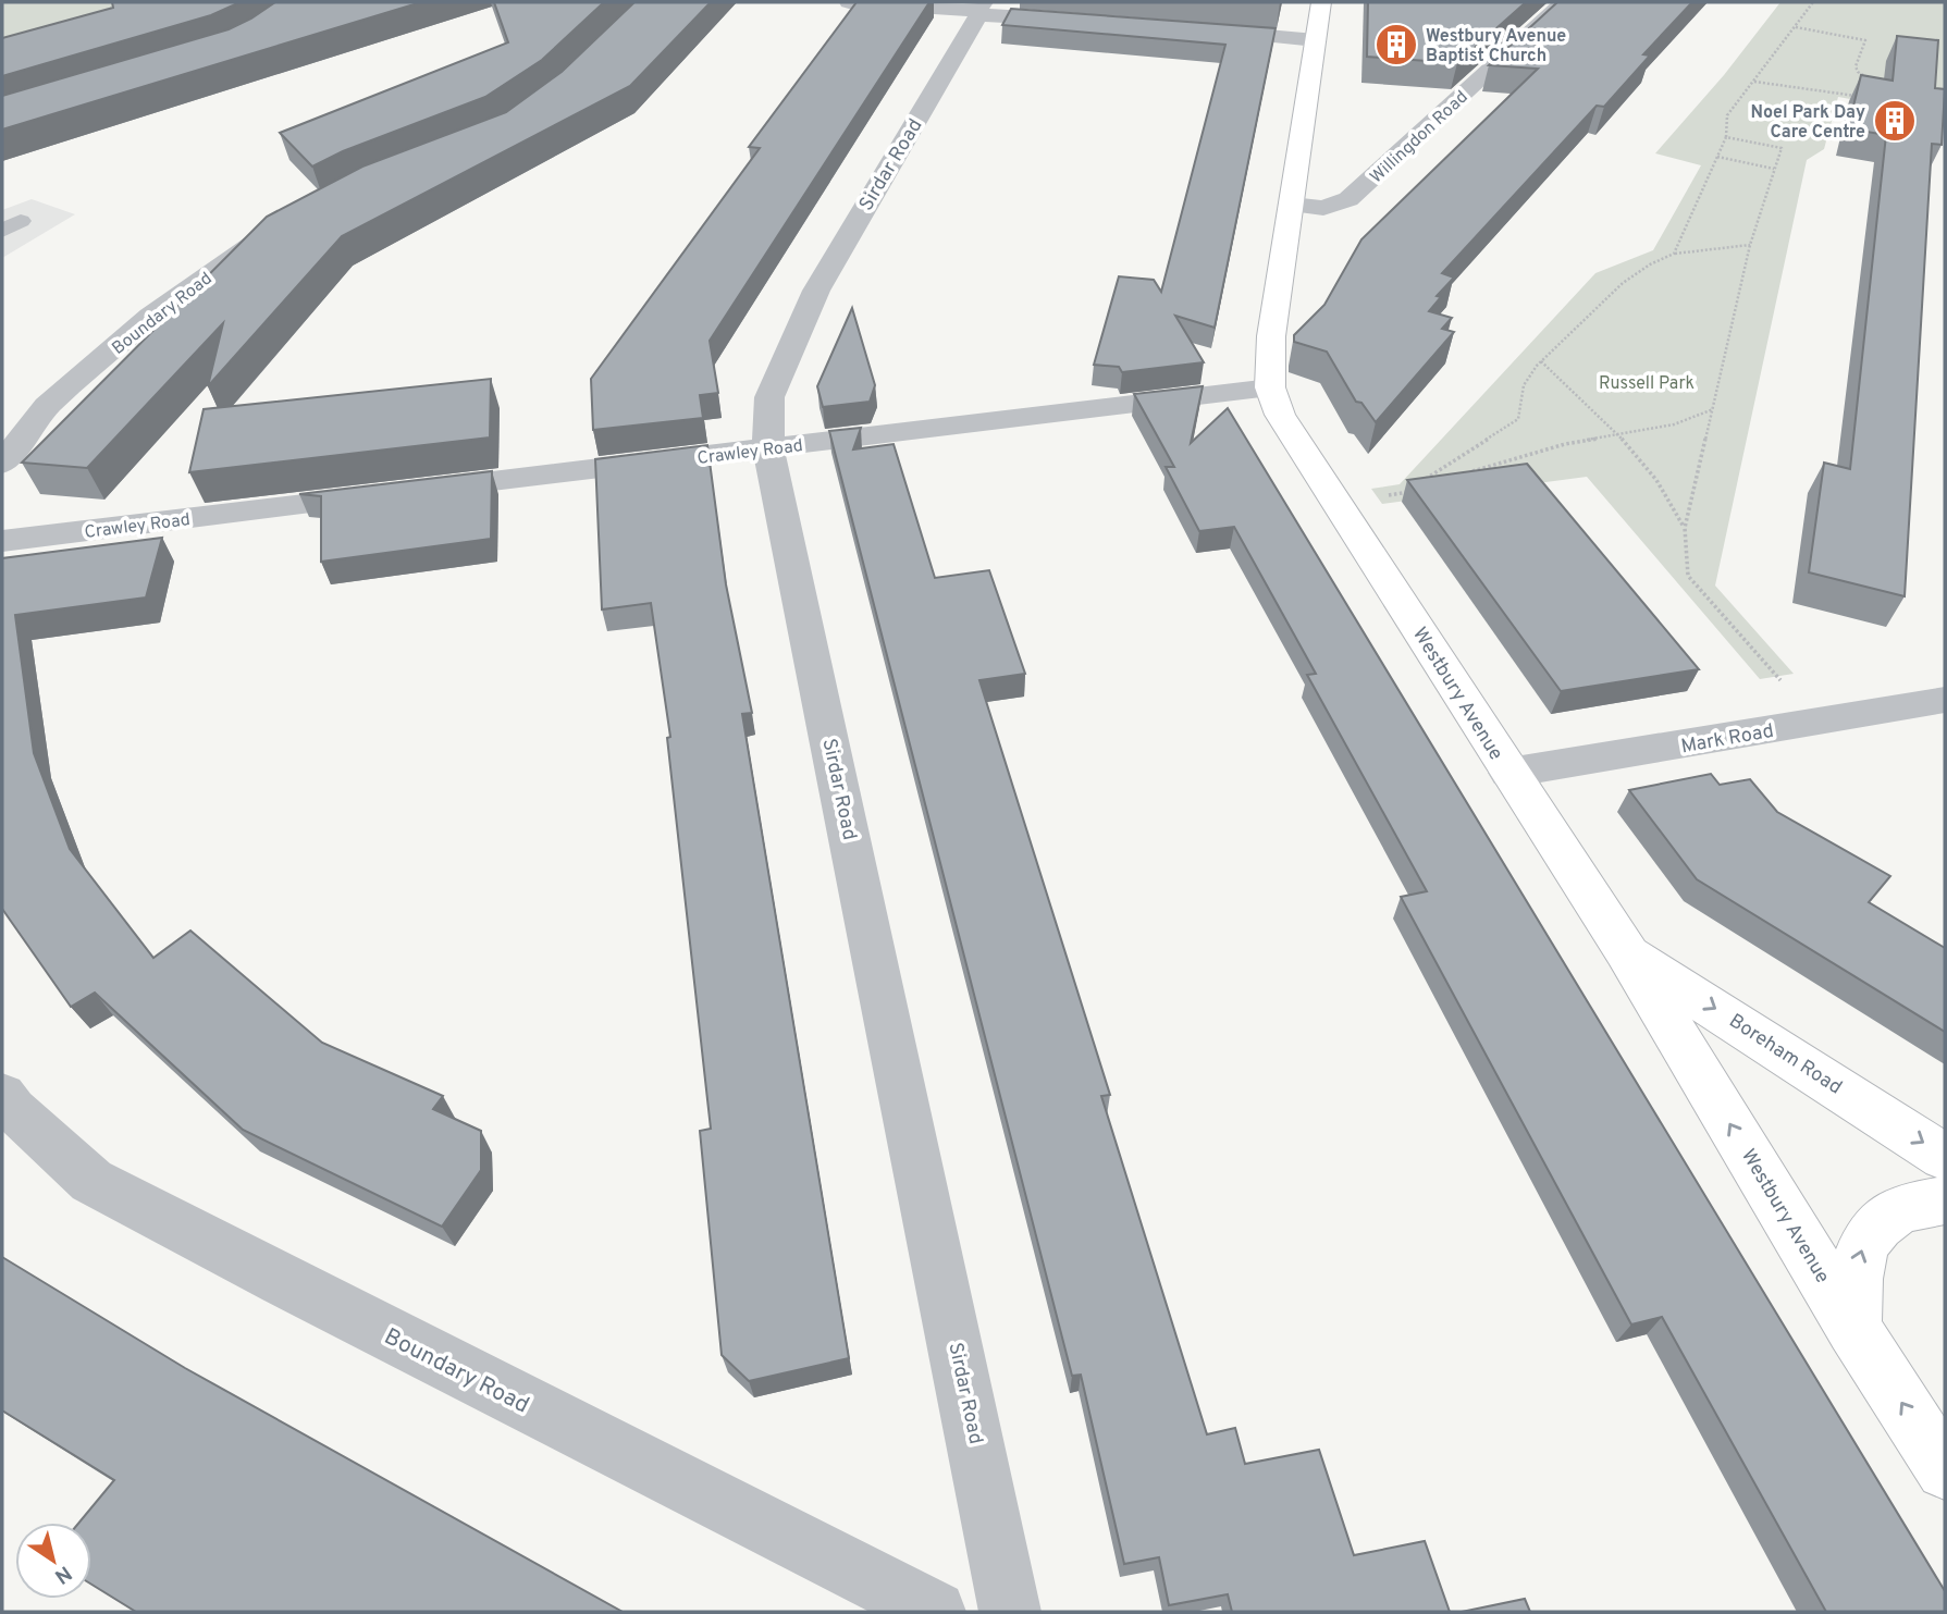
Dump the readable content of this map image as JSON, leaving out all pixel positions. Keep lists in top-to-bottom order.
{
  "streets": {
    "main road": ["Westbury Avenue", "Boreham Road"],
    "street": [
      "Willingdon Road",
      "Sirdar Road",
      "Boundary Road",
      "Crawley Road",
      "Mark Road"
    ]
  },
  "crossings": [
    ["Willingdon Road", "Westbury Avenue"],
    ["Sirdar Road", "Crawley Road"],
    ["Crawley Road", "Westbury Avenue"],
    ["Westbury Avenue", "Mark Road"],
    ["Westbury Avenue", "Boreham Road"]
  ],
  "one_way": ["Westbury Avenue", "Boreham Road"],
  "parks": ["Russell Park"],
  "places": {
    "building": ["Westbury Avenue Baptist Church", "Noel Park Day Care Centre"]
  },
  "north": "bottom right"
}
